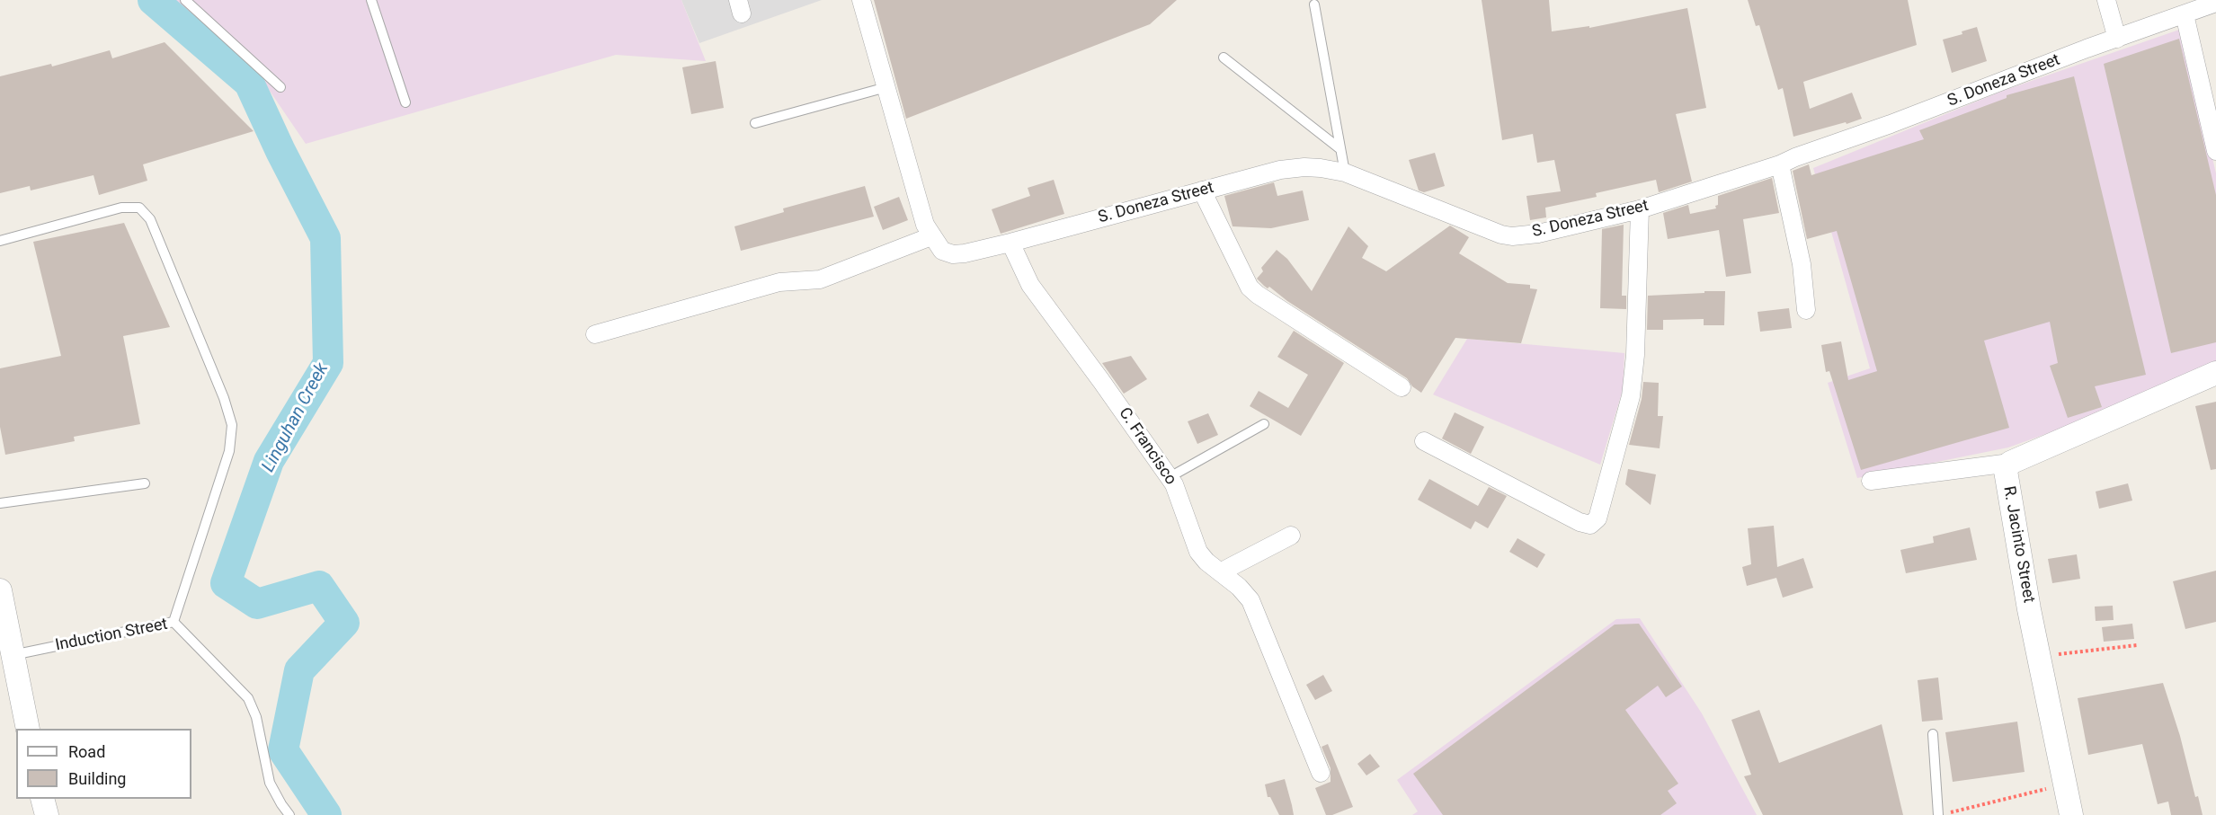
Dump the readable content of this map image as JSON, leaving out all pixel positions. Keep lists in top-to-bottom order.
{
  "streets": {
    "street": ["S. Doneza Street", "C. Francisco", "R. Jacinto Street"],
    "lane": ["Induction Street"]
  },
  "crossings": [
    ["S. Doneza Street", "C. Francisco"]
  ],
  "water": ["Linguhan Creek"],
  "legend": ["Road", "Building"]
}
